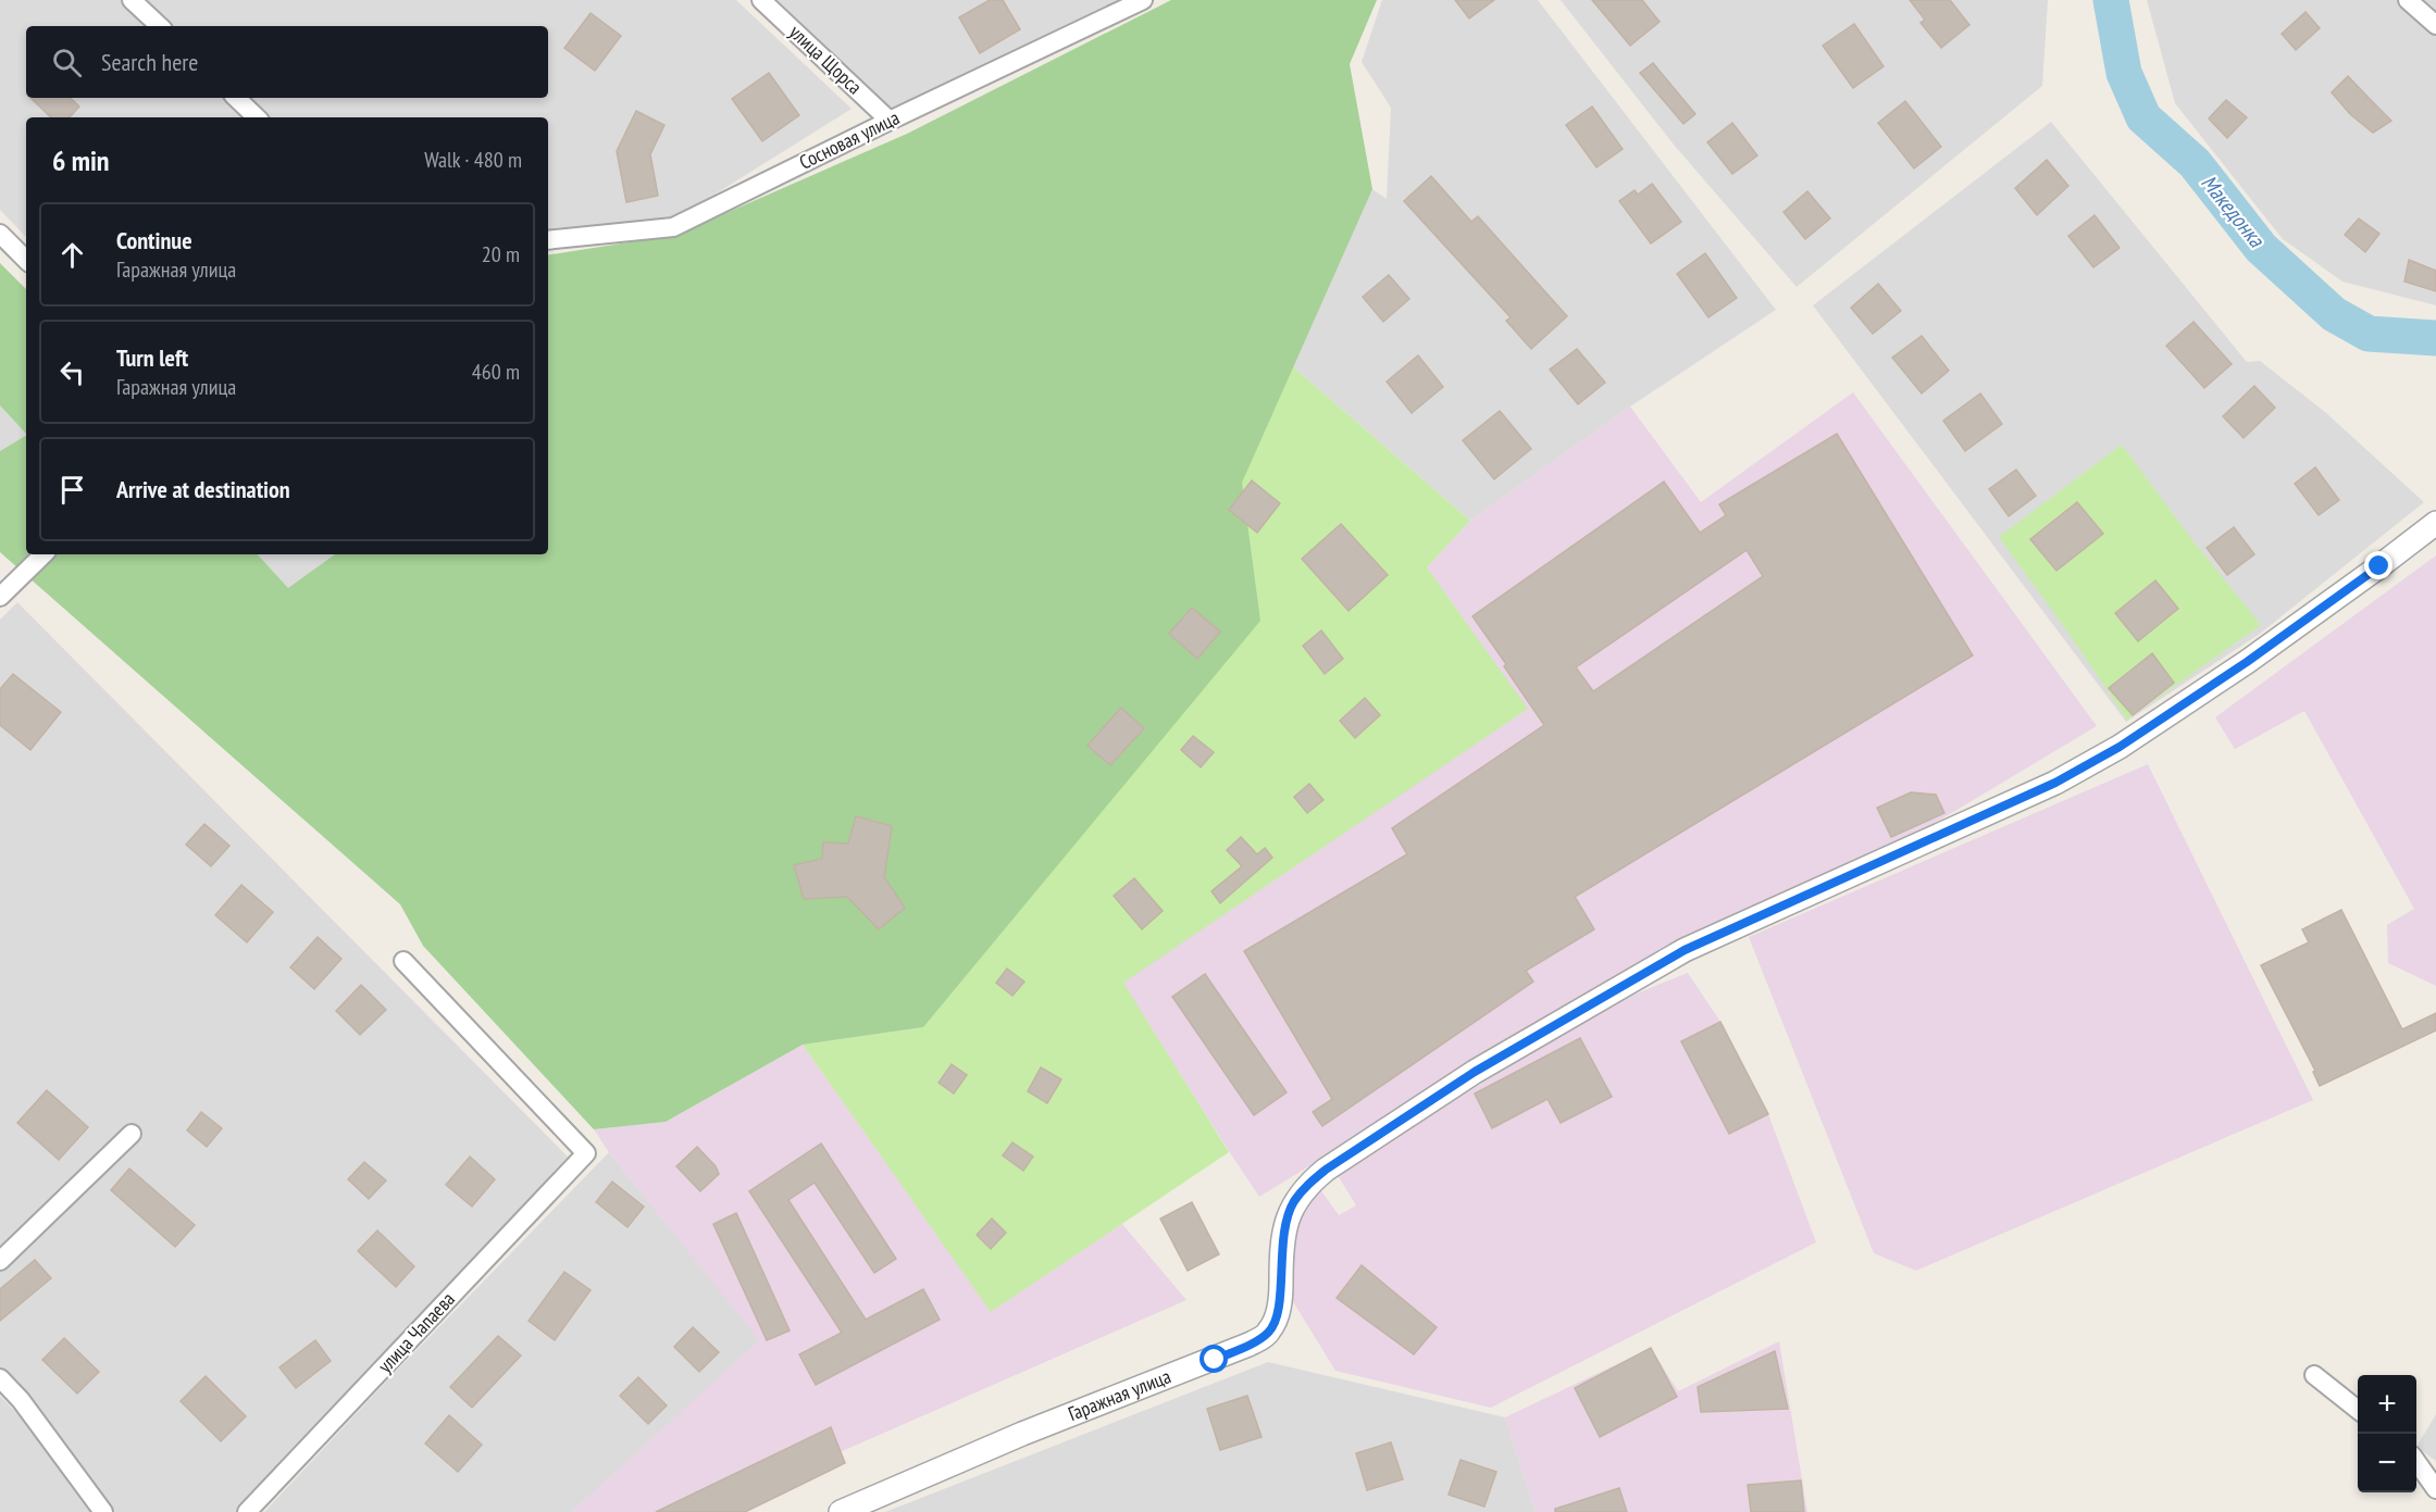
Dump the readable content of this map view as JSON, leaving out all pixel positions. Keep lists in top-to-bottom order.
{
  "streets": {
    "street": [
      "улица Щорса",
      "Сосновая улица",
      "улица Чапаева",
      "Гаражная улица"
    ]
  },
  "crossings": [
    ["улица Щорса", "Сосновая улица"]
  ],
  "water": ["Македонка"],
  "page": {
    "search": "Search here",
    "heading": ["6 min", "Walk · 480 m"],
    "list": [
      ["Continue", "Гаражная улица", "20 m"],
      ["Turn left", "Гаражная улица", "460 m"],
      "Arrive at destination"
    ],
    "map_buttons": ["+", "−"]
  }
}
